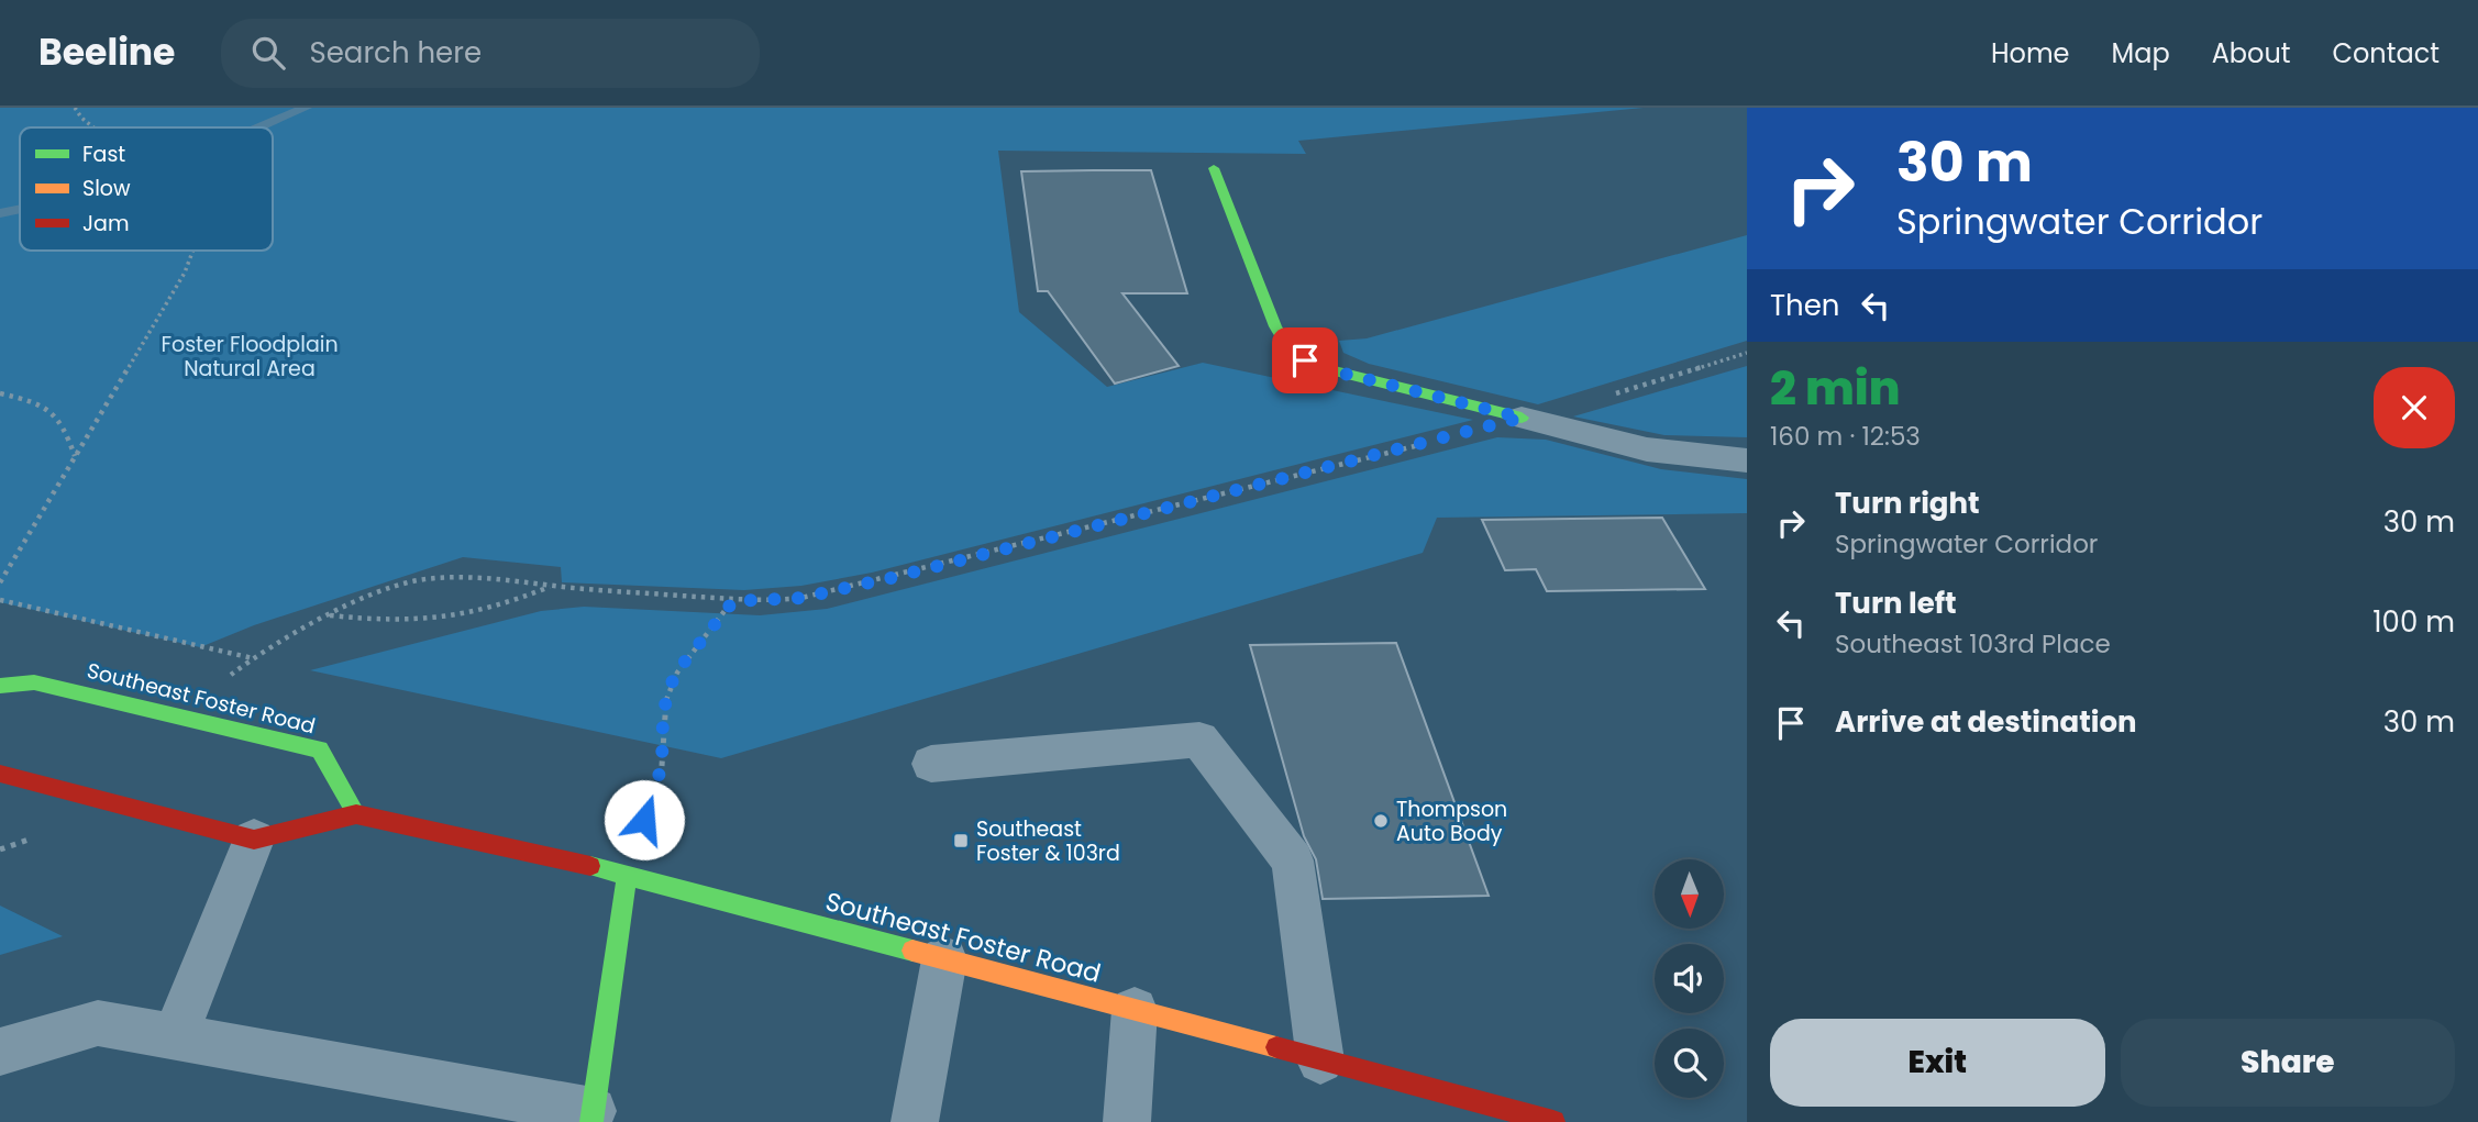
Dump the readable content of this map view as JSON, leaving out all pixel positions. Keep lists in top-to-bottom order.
{
  "streets": {
    "main road": ["Southeast Foster Road"]
  },
  "parks": ["Foster Floodplain Natural Area"],
  "places": {
    "other": ["Thompson Auto Body"],
    "transit": ["Southeast Foster & 103rd"]
  },
  "legend": ["Fast", "Slow", "Jam"],
  "north": "bottom",
  "page": {
    "header": "Beeline",
    "search": "Search here",
    "nav": [
      "Home",
      "Map",
      "About",
      "Contact"
    ],
    "turn": ["30 m", "Springwater Corridor"],
    "then": "Then",
    "heading": ["2 min", "160 m · 12:53"],
    "list": [
      {
        "name": "Turn right",
        "note": "Springwater Corridor",
        "value": "30 m"
      },
      {
        "name": "Turn left",
        "note": "Southeast 103rd Place",
        "value": "100 m"
      },
      {
        "name": "Arrive at destination",
        "value": "30 m"
      }
    ],
    "buttons": ["Exit", "Share"]
  }
}
